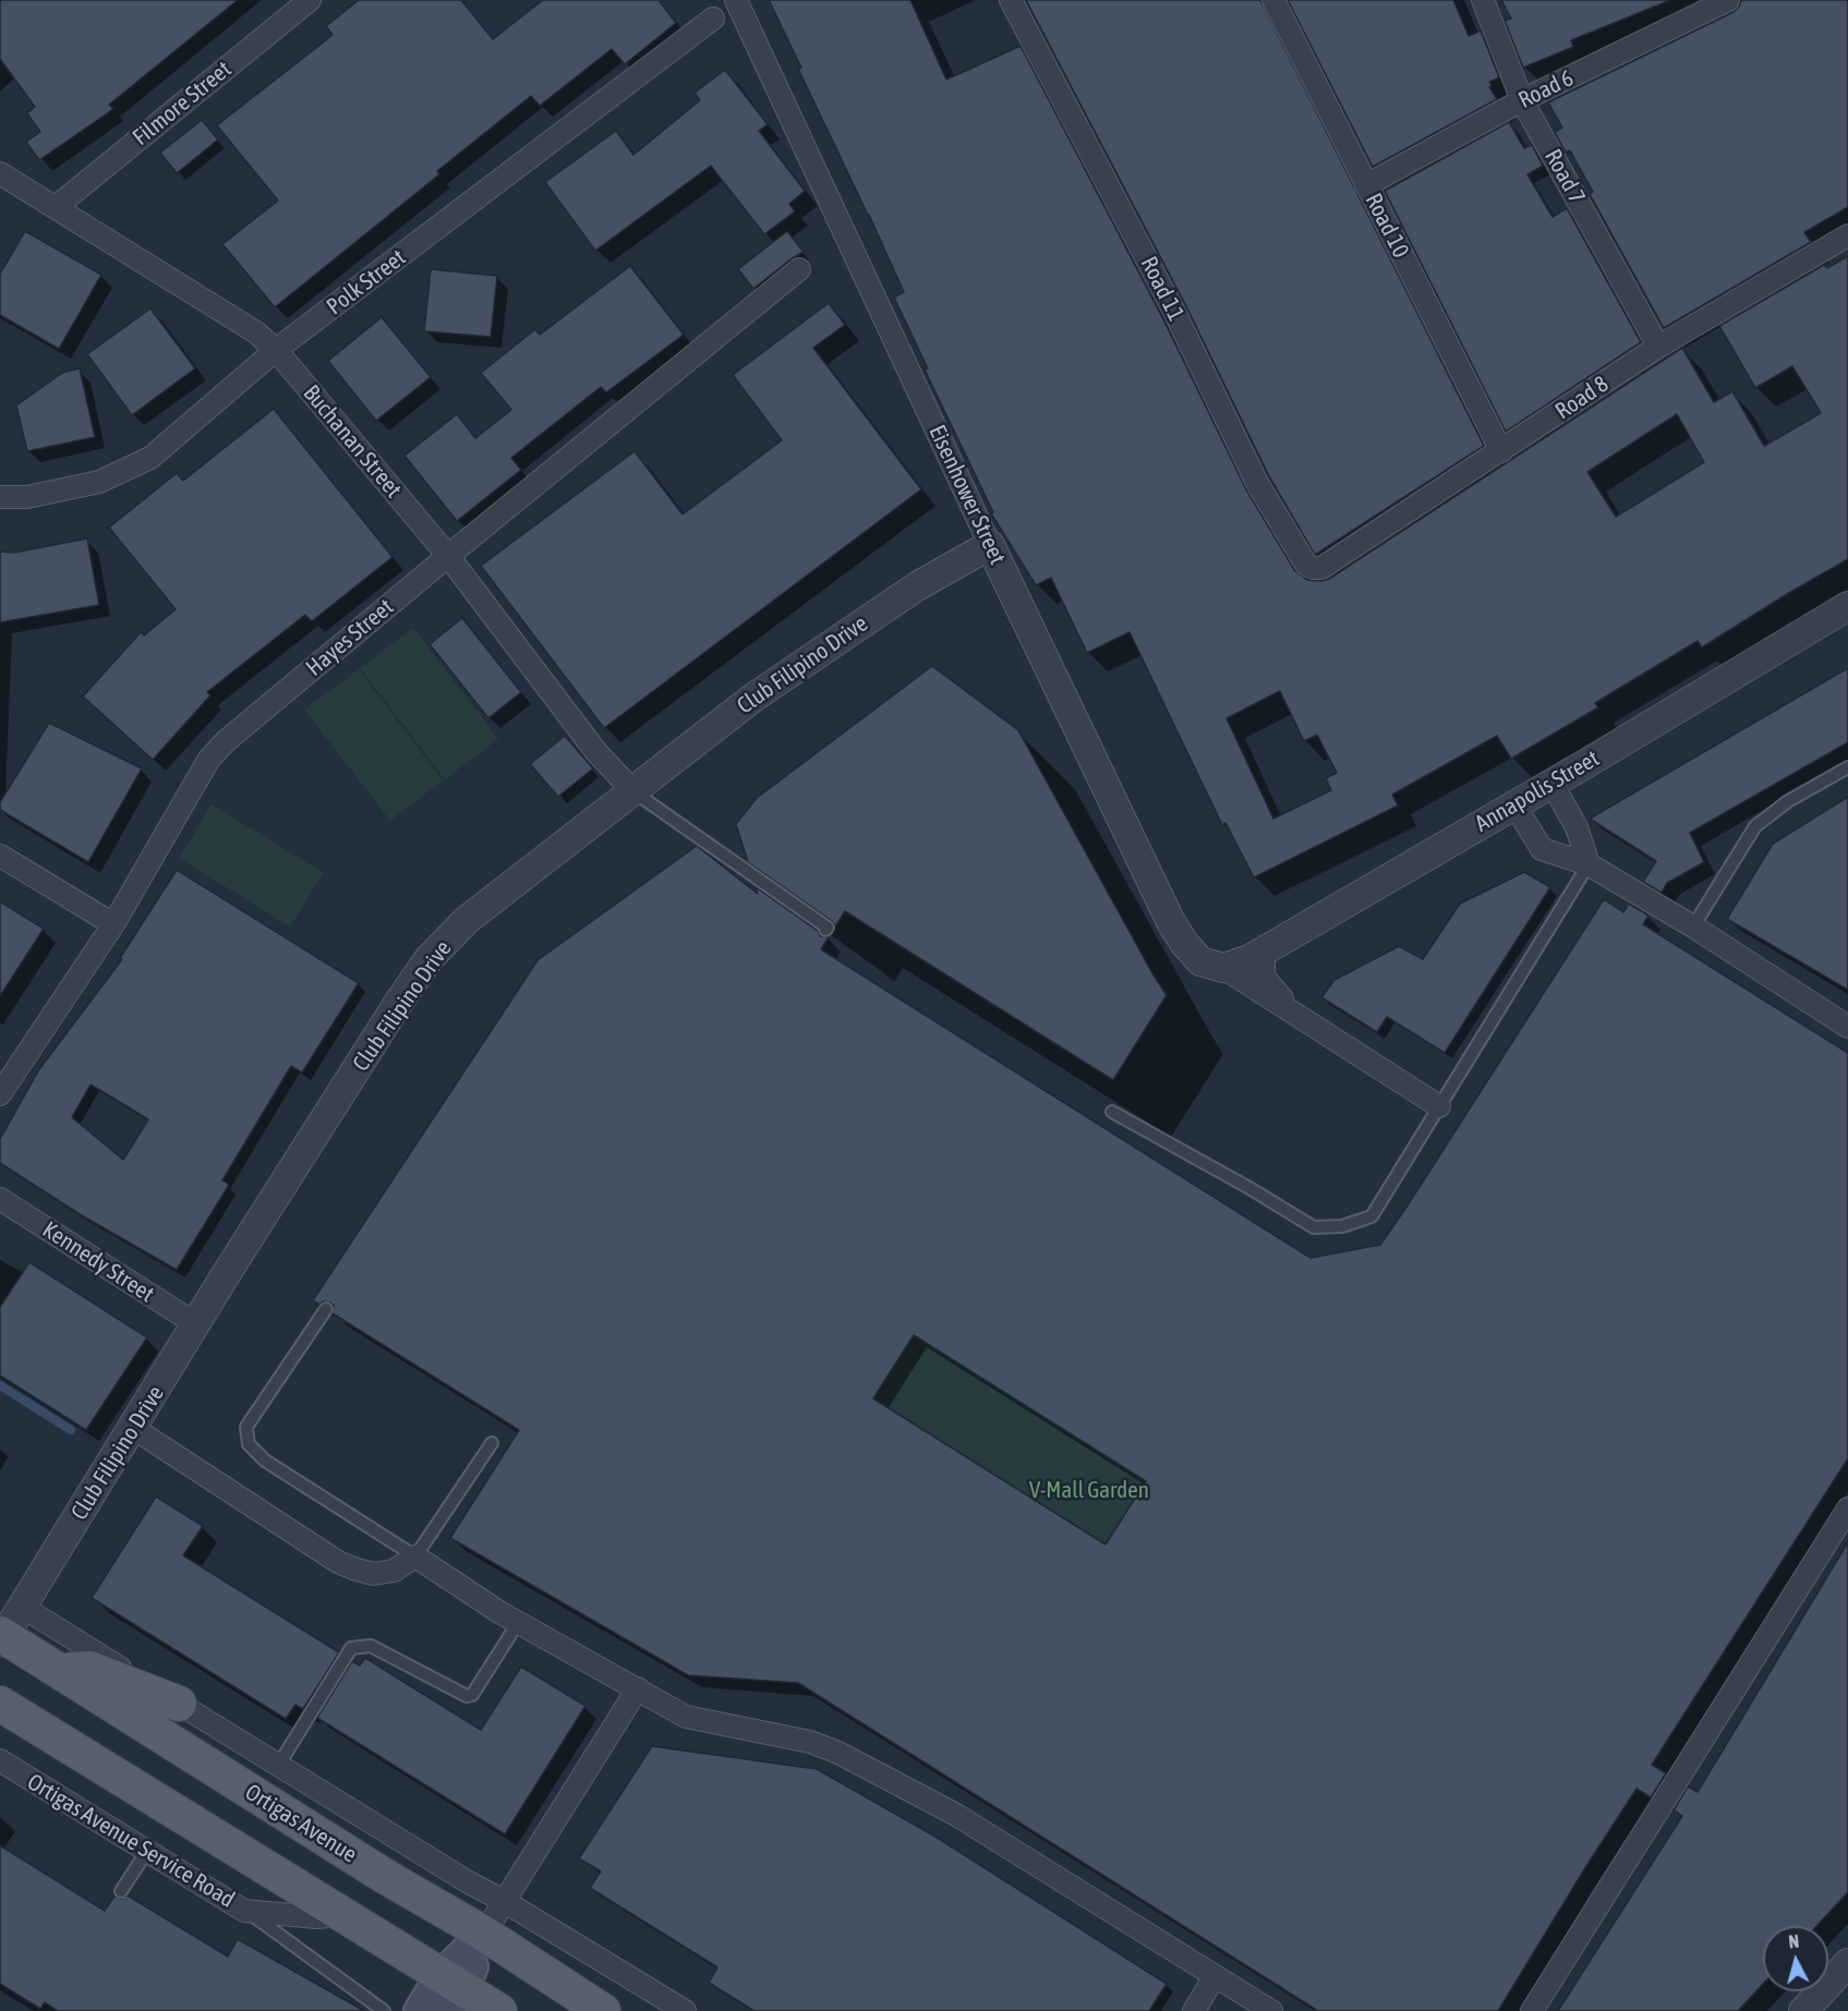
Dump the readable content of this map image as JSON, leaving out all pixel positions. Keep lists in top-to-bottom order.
{
  "streets": {
    "main road": ["Ortigas Avenue"],
    "street": [
      "Road 6",
      "Filmore Street",
      "Road 7",
      "Road 10",
      "Polk Street",
      "Road 11",
      "Road 8",
      "Buchanan Street",
      "Eisenhower Street",
      "Hayes Street",
      "Club Filipino Drive",
      "Annapolis Street",
      "Kennedy Street",
      "Ortigas Avenue Service Road"
    ]
  },
  "crossings": [
    ["Road 6", "Road 7"],
    ["Road 6", "Road 10"],
    ["Filmore Street", "Buchanan Street"],
    ["Road 7", "Road 8"],
    ["Road 10", "Road 8"],
    ["Polk Street", "Buchanan Street"],
    ["Road 11", "Road 8"],
    ["Buchanan Street", "Hayes Street"],
    ["Buchanan Street", "Club Filipino Drive"],
    ["Eisenhower Street", "Club Filipino Drive"],
    ["Eisenhower Street", "Annapolis Street"],
    ["Club Filipino Drive", "Kennedy Street"],
    ["Club Filipino Drive", "Ortigas Avenue"]
  ],
  "parks": ["V-Mall Garden"],
  "north": "top"
}
